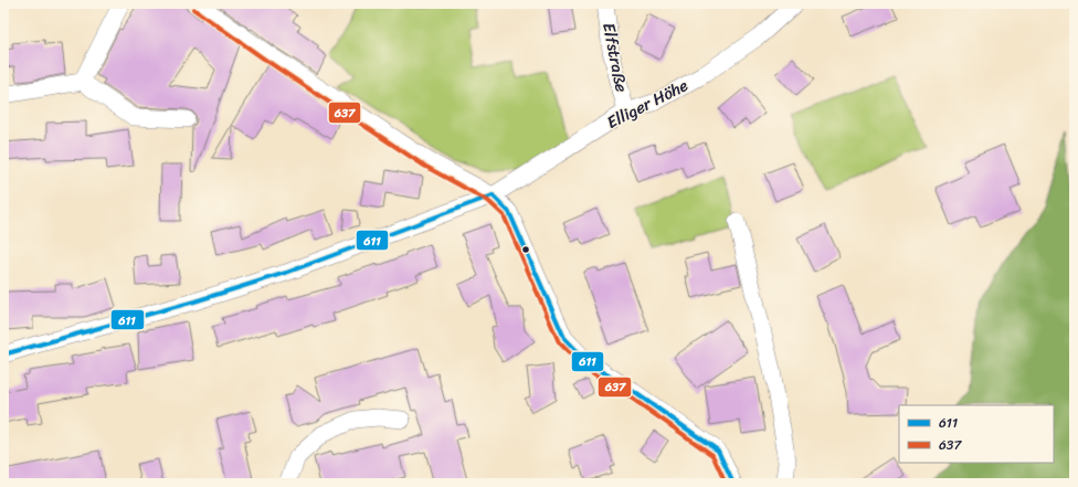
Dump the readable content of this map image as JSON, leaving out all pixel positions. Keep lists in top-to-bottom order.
{
  "streets": {
    "street": ["Elfstraße", "Elliger Höhe"]
  },
  "crossings": [
    ["Elfstraße", "Elliger Höhe"]
  ],
  "lines": ["transit line 637", "transit line 611"],
  "legend": ["611", "637"]
}
